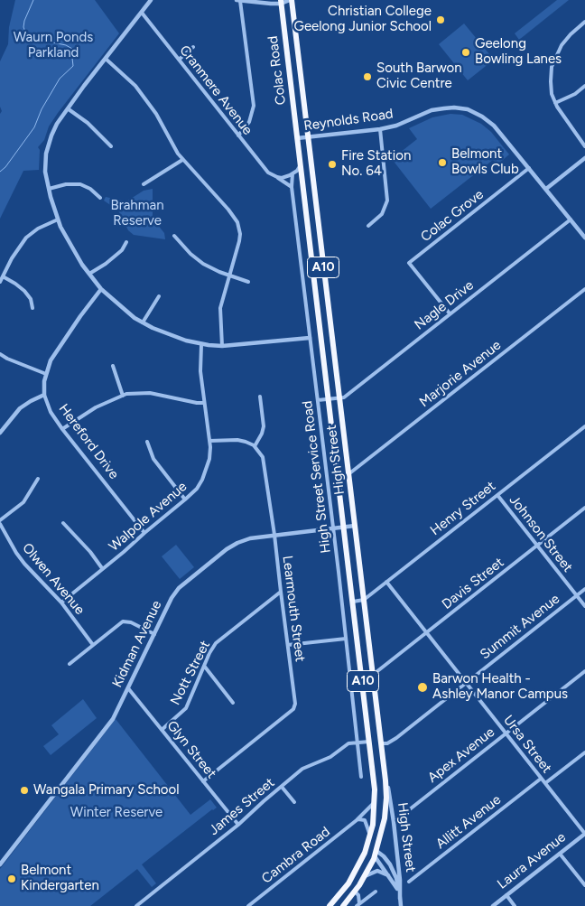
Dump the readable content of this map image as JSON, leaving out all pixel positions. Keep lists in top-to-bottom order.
{
  "streets": {
    "highway": ["Colac Road", "A10", "High Street"],
    "street": [
      "Cranmere Avenue",
      "Reynolds Road",
      "Colac Grove",
      "Nagle Drive",
      "Marjorie Avenue",
      "Hereford Drive",
      "High Street Service Road",
      "Henry Street",
      "Walpole Avenue",
      "Johnson Street",
      "Olwen Avenue",
      "Davis Street",
      "Learmouth Street",
      "Summit Avenue",
      "Kidman Avenue",
      "Nott Street",
      "Ursa Street",
      "Glyn Street",
      "Apex Avenue",
      "James Street",
      "Allitt Avenue",
      "Cambra Road",
      "Laura Avenue"
    ]
  },
  "crossings": [
    ["Colac Road", "Reynolds Road"],
    ["Colac Road", "High Street"],
    ["Cranmere Avenue", "High Street Service Road"],
    ["Reynolds Road", "Colac Grove"],
    ["Reynolds Road", "Nagle Drive"],
    ["Reynolds Road", "High Street"],
    ["Colac Grove", "Nagle Drive"],
    ["A10", "High Street"],
    ["Nagle Drive", "High Street"],
    ["Marjorie Avenue", "High Street"],
    ["Hereford Drive", "Walpole Avenue"],
    ["High Street", "Henry Street"],
    ["High Street", "Davis Street"],
    ["High Street", "Summit Avenue"],
    ["High Street", "Kidman Avenue"],
    ["High Street", "Apex Avenue"],
    ["High Street", "James Street"],
    ["High Street", "Cambra Road"],
    ["High Street Service Road", "Kidman Avenue"],
    ["High Street Service Road", "James Street"],
    ["Henry Street", "Johnson Street"],
    ["Henry Street", "Ursa Street"],
    ["Walpole Avenue", "Olwen Avenue"],
    ["Johnson Street", "Davis Street"],
    ["Johnson Street", "Summit Avenue"],
    ["Davis Street", "Ursa Street"],
    ["Learmouth Street", "Kidman Avenue"],
    ["Learmouth Street", "Nott Street"],
    ["Learmouth Street", "Glyn Street"],
    ["Summit Avenue", "Ursa Street"],
    ["Kidman Avenue", "Glyn Street"],
    ["Nott Street", "Glyn Street"],
    ["Ursa Street", "Apex Avenue"],
    ["Ursa Street", "Allitt Avenue"],
    ["Ursa Street", "Laura Avenue"],
    ["Glyn Street", "James Street"]
  ],
  "parks": ["Waurn Ponds Parkland", "Brahman Reserve", "Winter Reserve"],
  "places": [
    "Christian College Geelong Junior School",
    "Geelong Bowling Lanes",
    "South Barwon Civic Centre",
    "Belmont Bowls Club",
    "Fire Station No. 64",
    "Barwon Health - Ashley Manor Campus",
    "Wangala Primary School",
    "Belmont Kindergarten"
  ]
}
